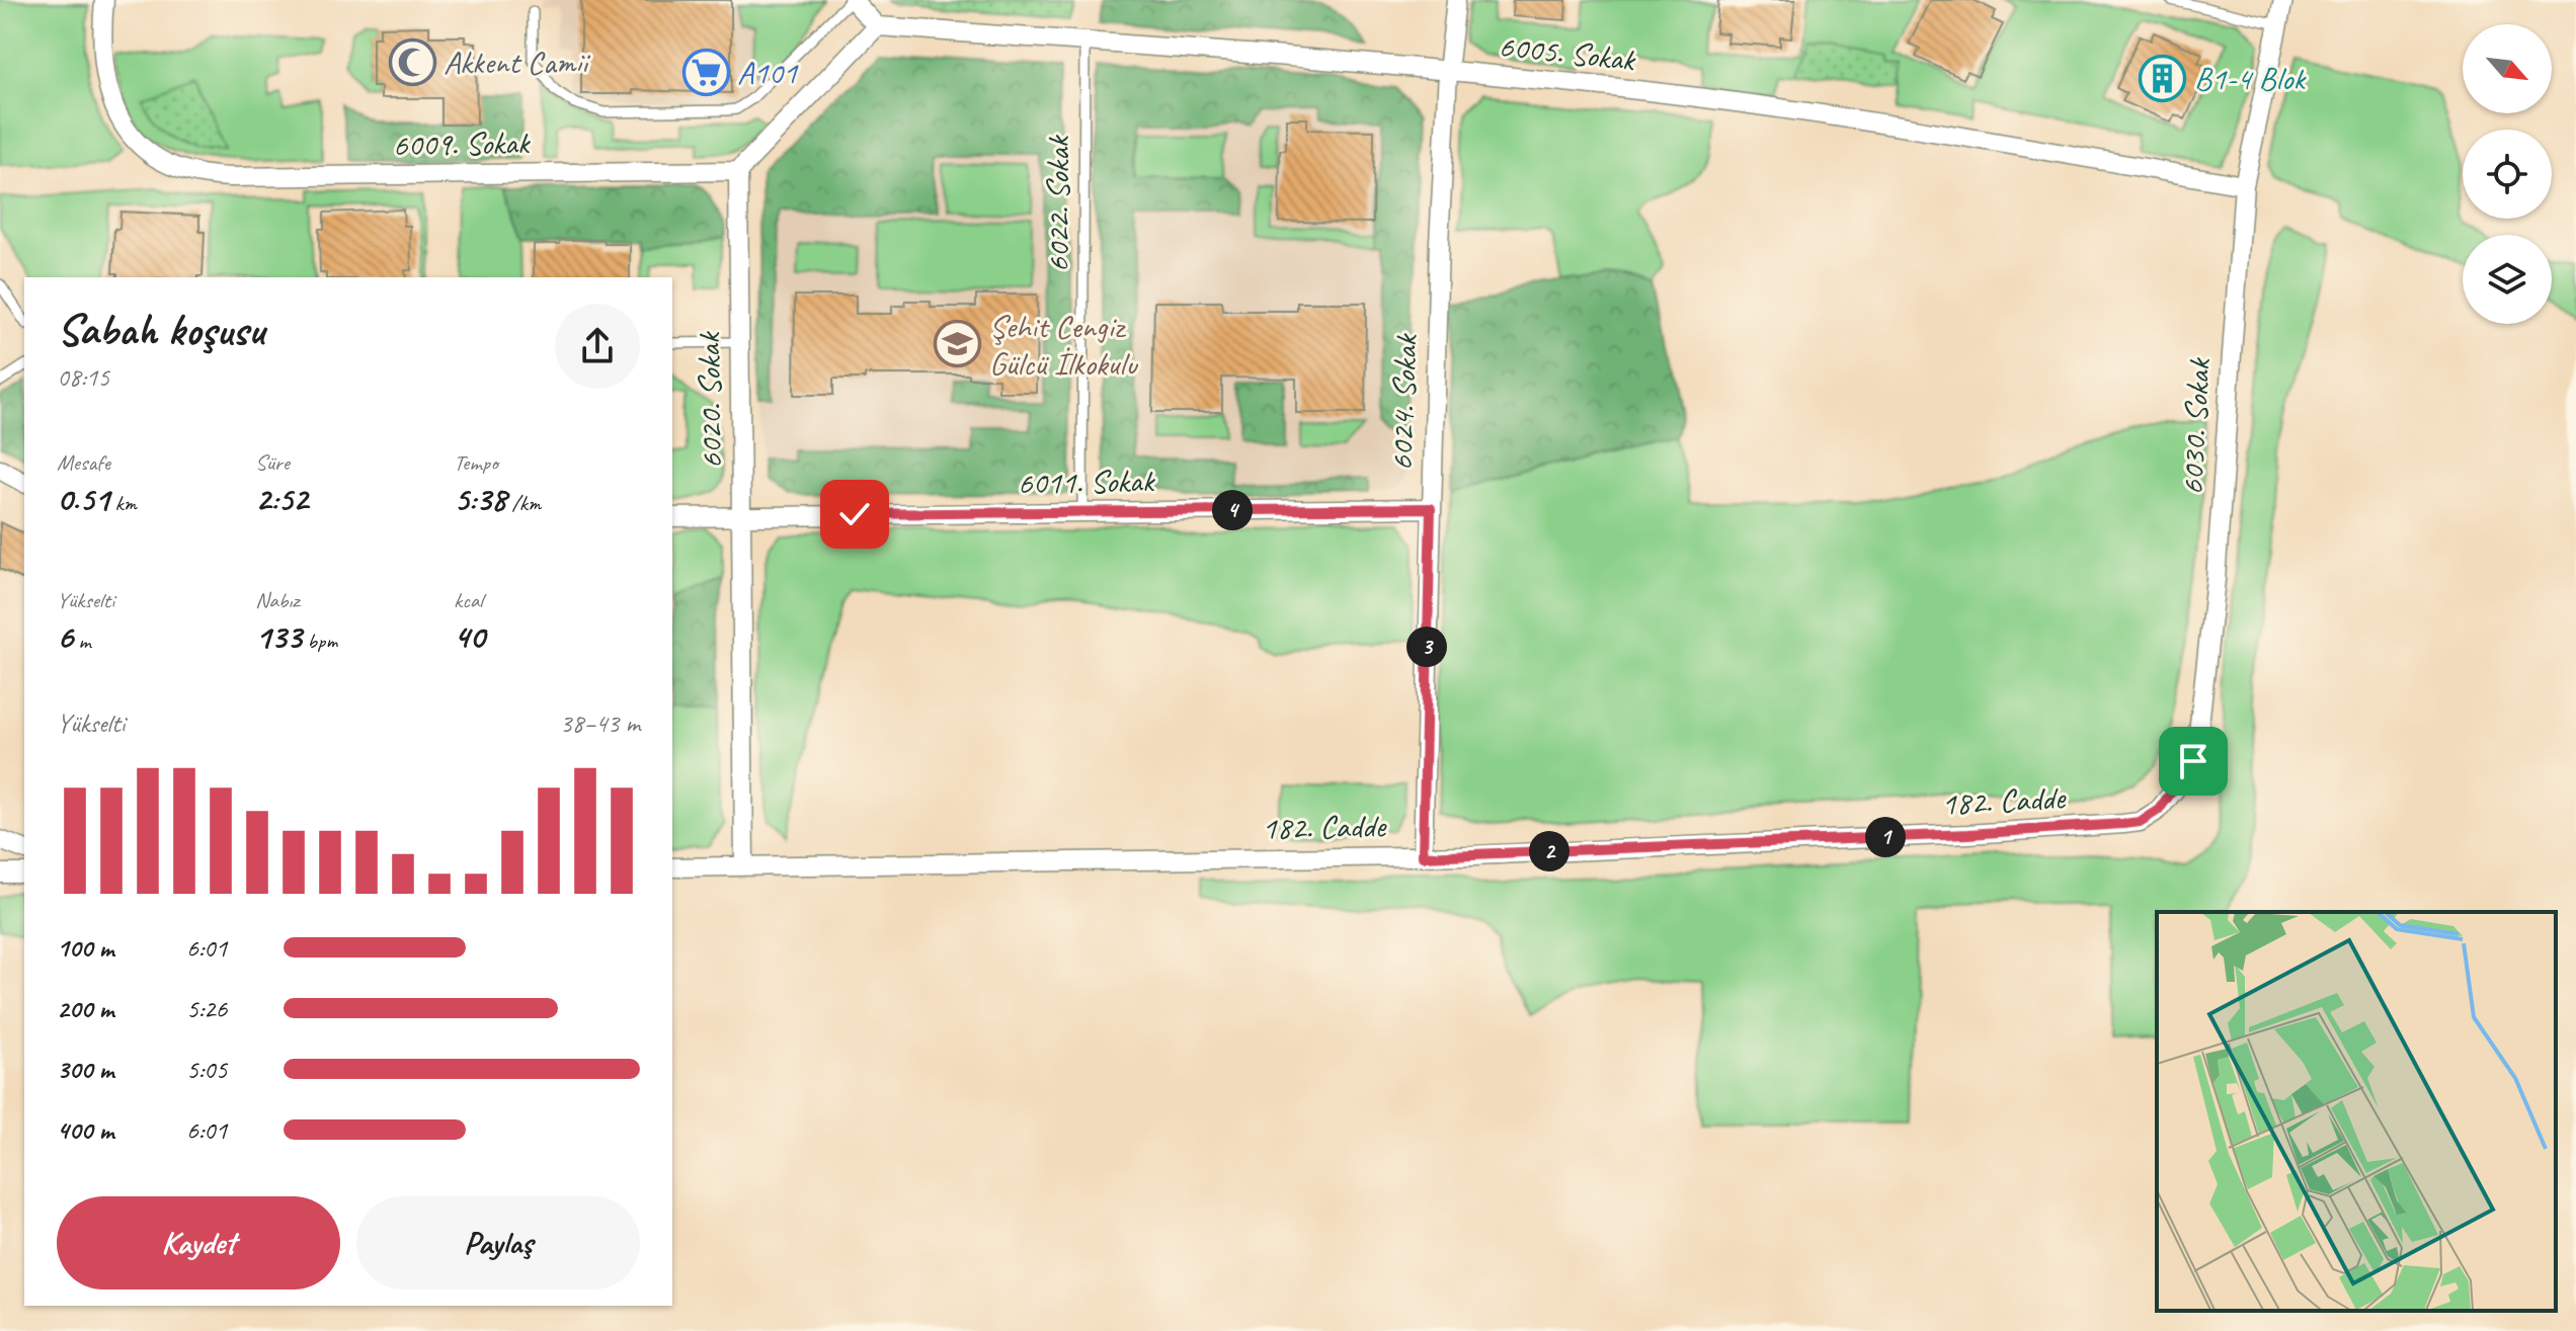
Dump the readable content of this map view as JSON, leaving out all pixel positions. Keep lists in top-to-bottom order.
{
  "streets": {
    "street": [
      "6005. Sokak",
      "6009. Sokak",
      "6020. Sokak",
      "6024. Sokak",
      "6030. Sokak",
      "6011. Sokak",
      "182. Cadde"
    ],
    "lane": ["6022. Sokak"]
  },
  "crossings": [
    ["6005. Sokak", "6022. Sokak"],
    ["6005. Sokak", "6024. Sokak"],
    ["6005. Sokak", "6030. Sokak"],
    ["6009. Sokak", "6020. Sokak"],
    ["6022. Sokak", "6011. Sokak"],
    ["6020. Sokak", "6011. Sokak"],
    ["6020. Sokak", "182. Cadde"],
    ["6024. Sokak", "6011. Sokak"],
    ["6024. Sokak", "182. Cadde"],
    ["6030. Sokak", "182. Cadde"]
  ],
  "places": {
    "mosque": ["Akkent Camii"],
    "supermarket": ["A101"],
    "building": ["B1-4 Blok"],
    "school or university": ["Şehit Cengiz Gülcü İlkokulu"]
  },
  "north": "bottom right",
  "page": {
    "heading": ["Sabah koşusu", "08:15"],
    "stats": [
      ["Mesafe", "0.51 km"],
      ["Süre", "2:52"],
      ["Tempo", "5:38 /km"],
      ["Yükselti", "6 m"],
      ["Nabız", "133 bpm"],
      ["kcal", "40"]
    ],
    "pins": [
      "4",
      "3",
      "1",
      "2"
    ],
    "chart": ["Yükselti", "38–43 m"],
    "list": [
      {
        "name": "100 m",
        "note": "6:01"
      },
      {
        "name": "200 m",
        "note": "5:26"
      },
      {
        "name": "300 m",
        "note": "5:05"
      },
      {
        "name": "400 m",
        "note": "6:01"
      }
    ],
    "buttons": ["Kaydet", "Paylaş"]
  }
}
